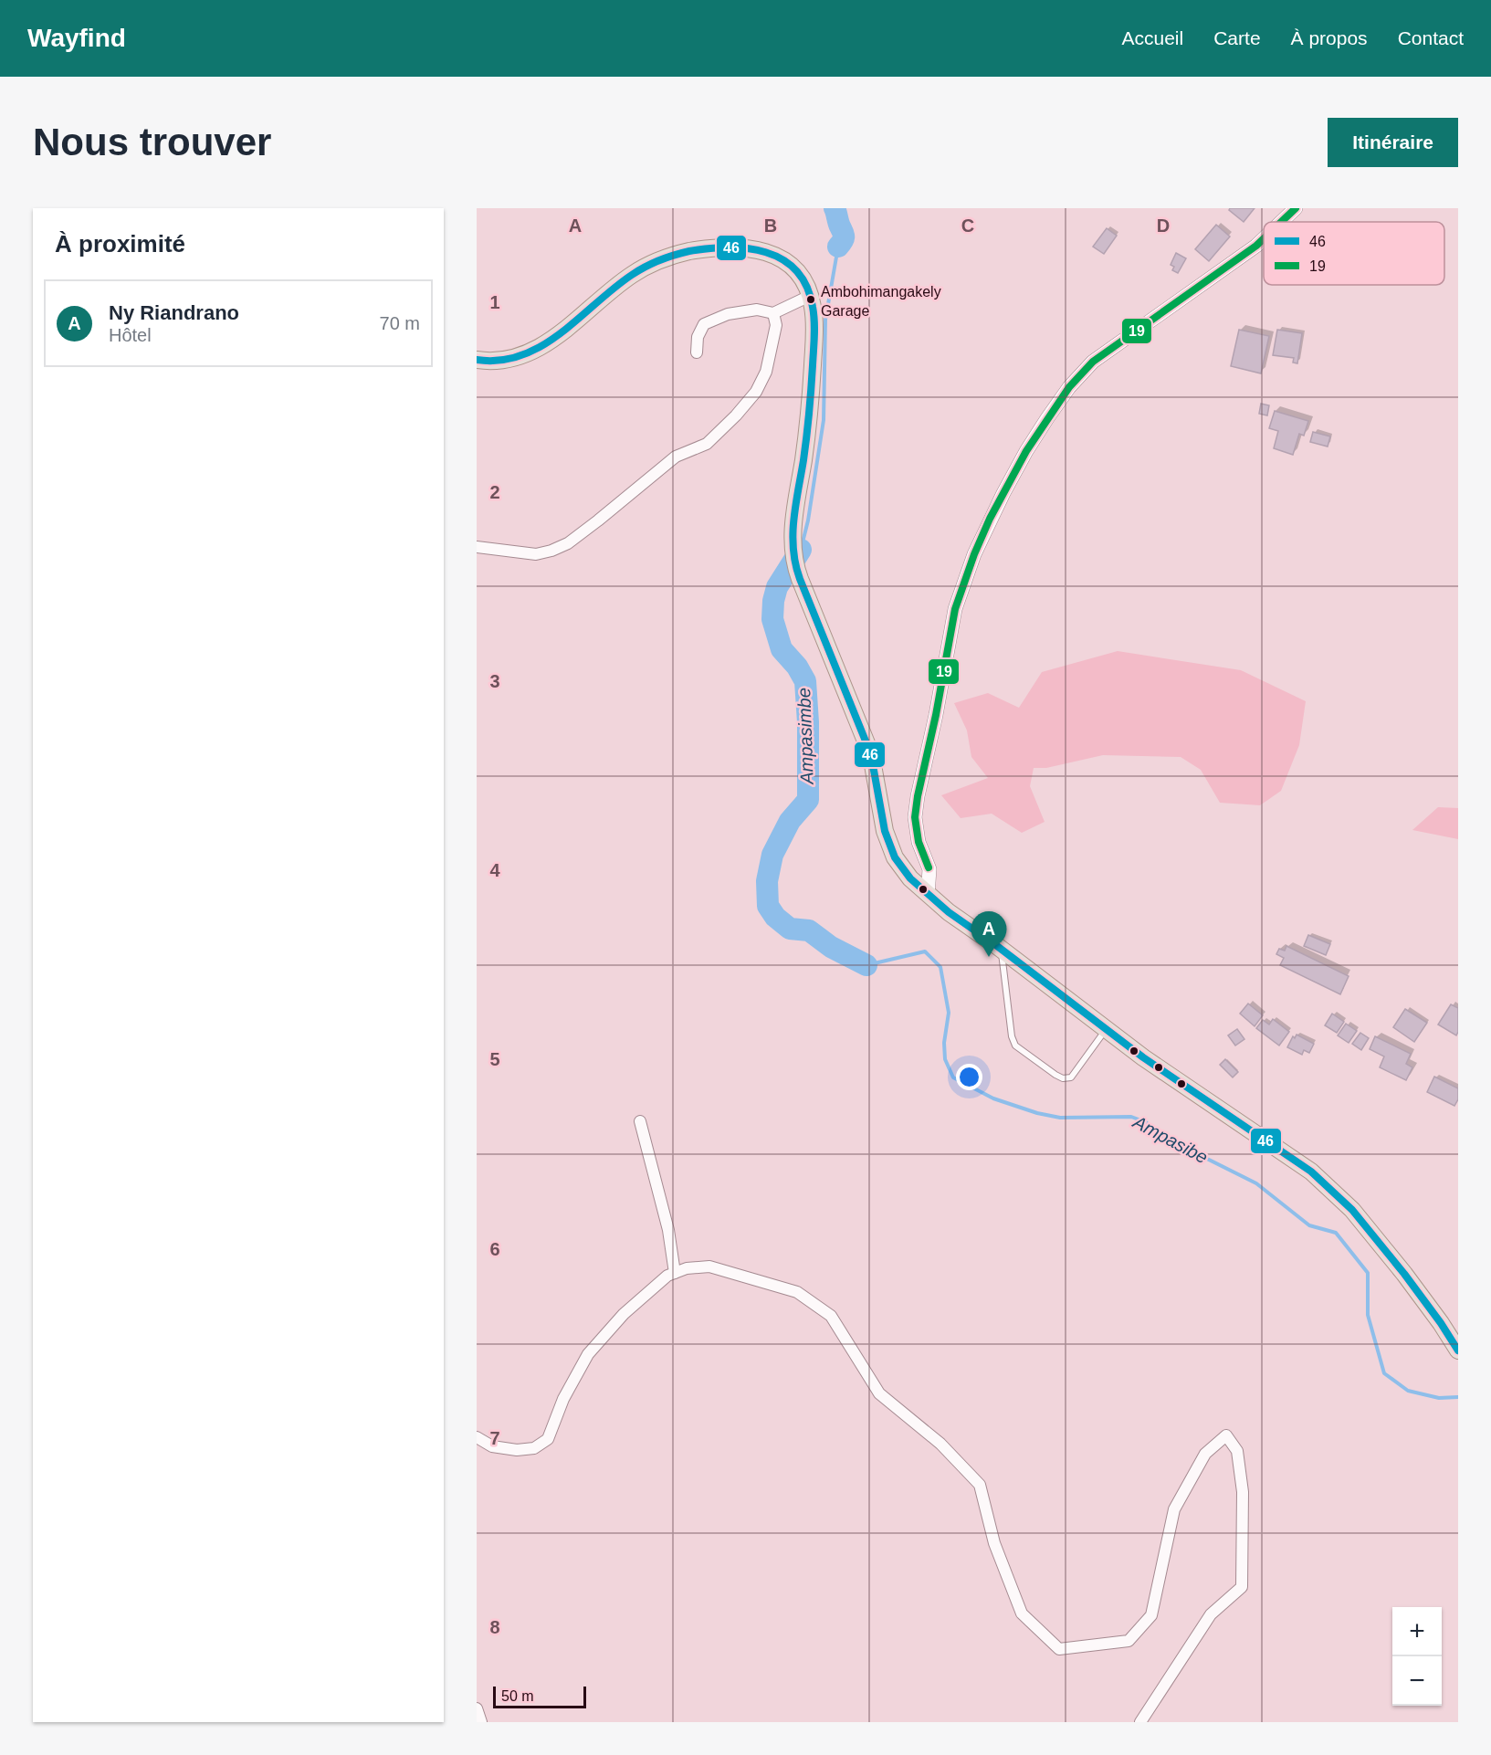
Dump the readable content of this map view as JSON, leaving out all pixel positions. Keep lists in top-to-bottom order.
{
  "water": ["Ampasimbe", "Ampasibe"],
  "places": ["Ambohimangakely Garage"],
  "lines": ["transit line 19", "transit line 46"],
  "legend": ["46", "19"],
  "scale_bar": "50 m",
  "page": {
    "header": "Wayfind",
    "nav": [
      "Accueil",
      "Carte",
      "À propos",
      "Contact"
    ],
    "buttons": "Itinéraire",
    "title": "Nous trouver",
    "heading": "À proximité",
    "list": [
      {
        "mark": "A",
        "name": "Ny Riandrano",
        "note": "Hôtel",
        "value": "70 m"
      }
    ],
    "pins": "A",
    "map_buttons": ["+", "−"],
    "scale": "50 m"
  },
  "grid": {
    "columns": [
      "A",
      "B",
      "C",
      "D"
    ],
    "rows": [
      "1",
      "2",
      "3",
      "4",
      "5",
      "6",
      "7",
      "8"
    ]
  }
}
